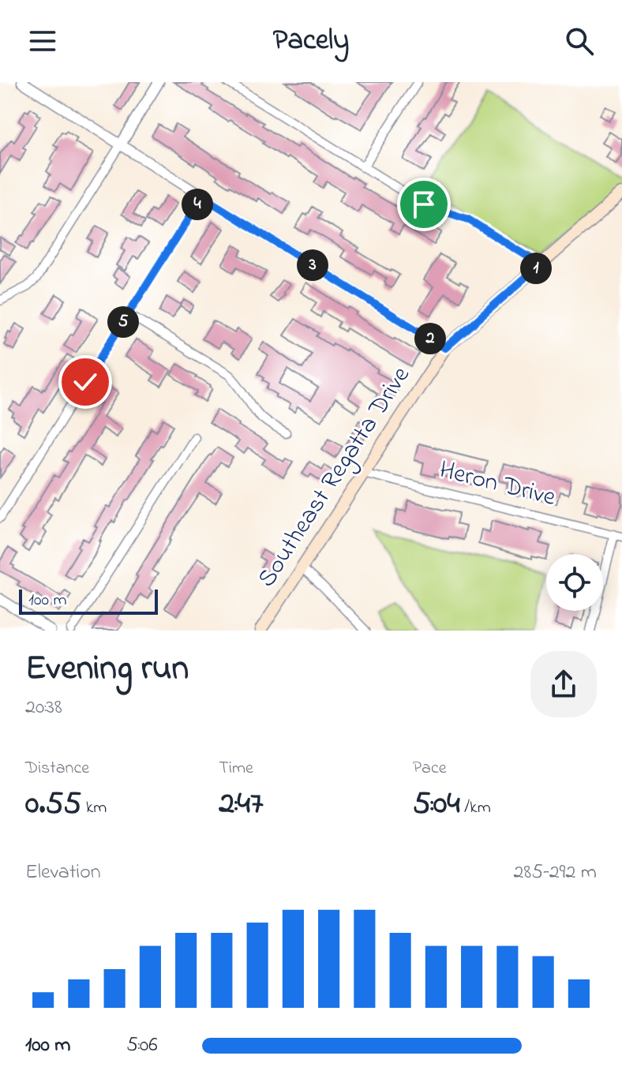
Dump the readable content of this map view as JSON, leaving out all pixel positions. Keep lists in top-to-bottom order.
{
  "streets": {
    "main road": ["Southeast Regatta Drive"],
    "street": ["Heron Drive"]
  },
  "crossings": [
    ["Southeast Regatta Drive", "Heron Drive"]
  ],
  "scale_bar": "100 m",
  "page": {
    "header": "Pacely",
    "pins": [
      "4",
      "3",
      "1",
      "5",
      "2"
    ],
    "scale": "100 m",
    "heading": ["Evening run", "20:38"],
    "stats": [
      ["Distance", "0.55 km"],
      ["Time", "2:47"],
      ["Pace", "5:04 /km"]
    ],
    "chart": ["Elevation", "285–292 m"],
    "list": [
      {
        "name": "100 m",
        "note": "5:06"
      }
    ]
  }
}
